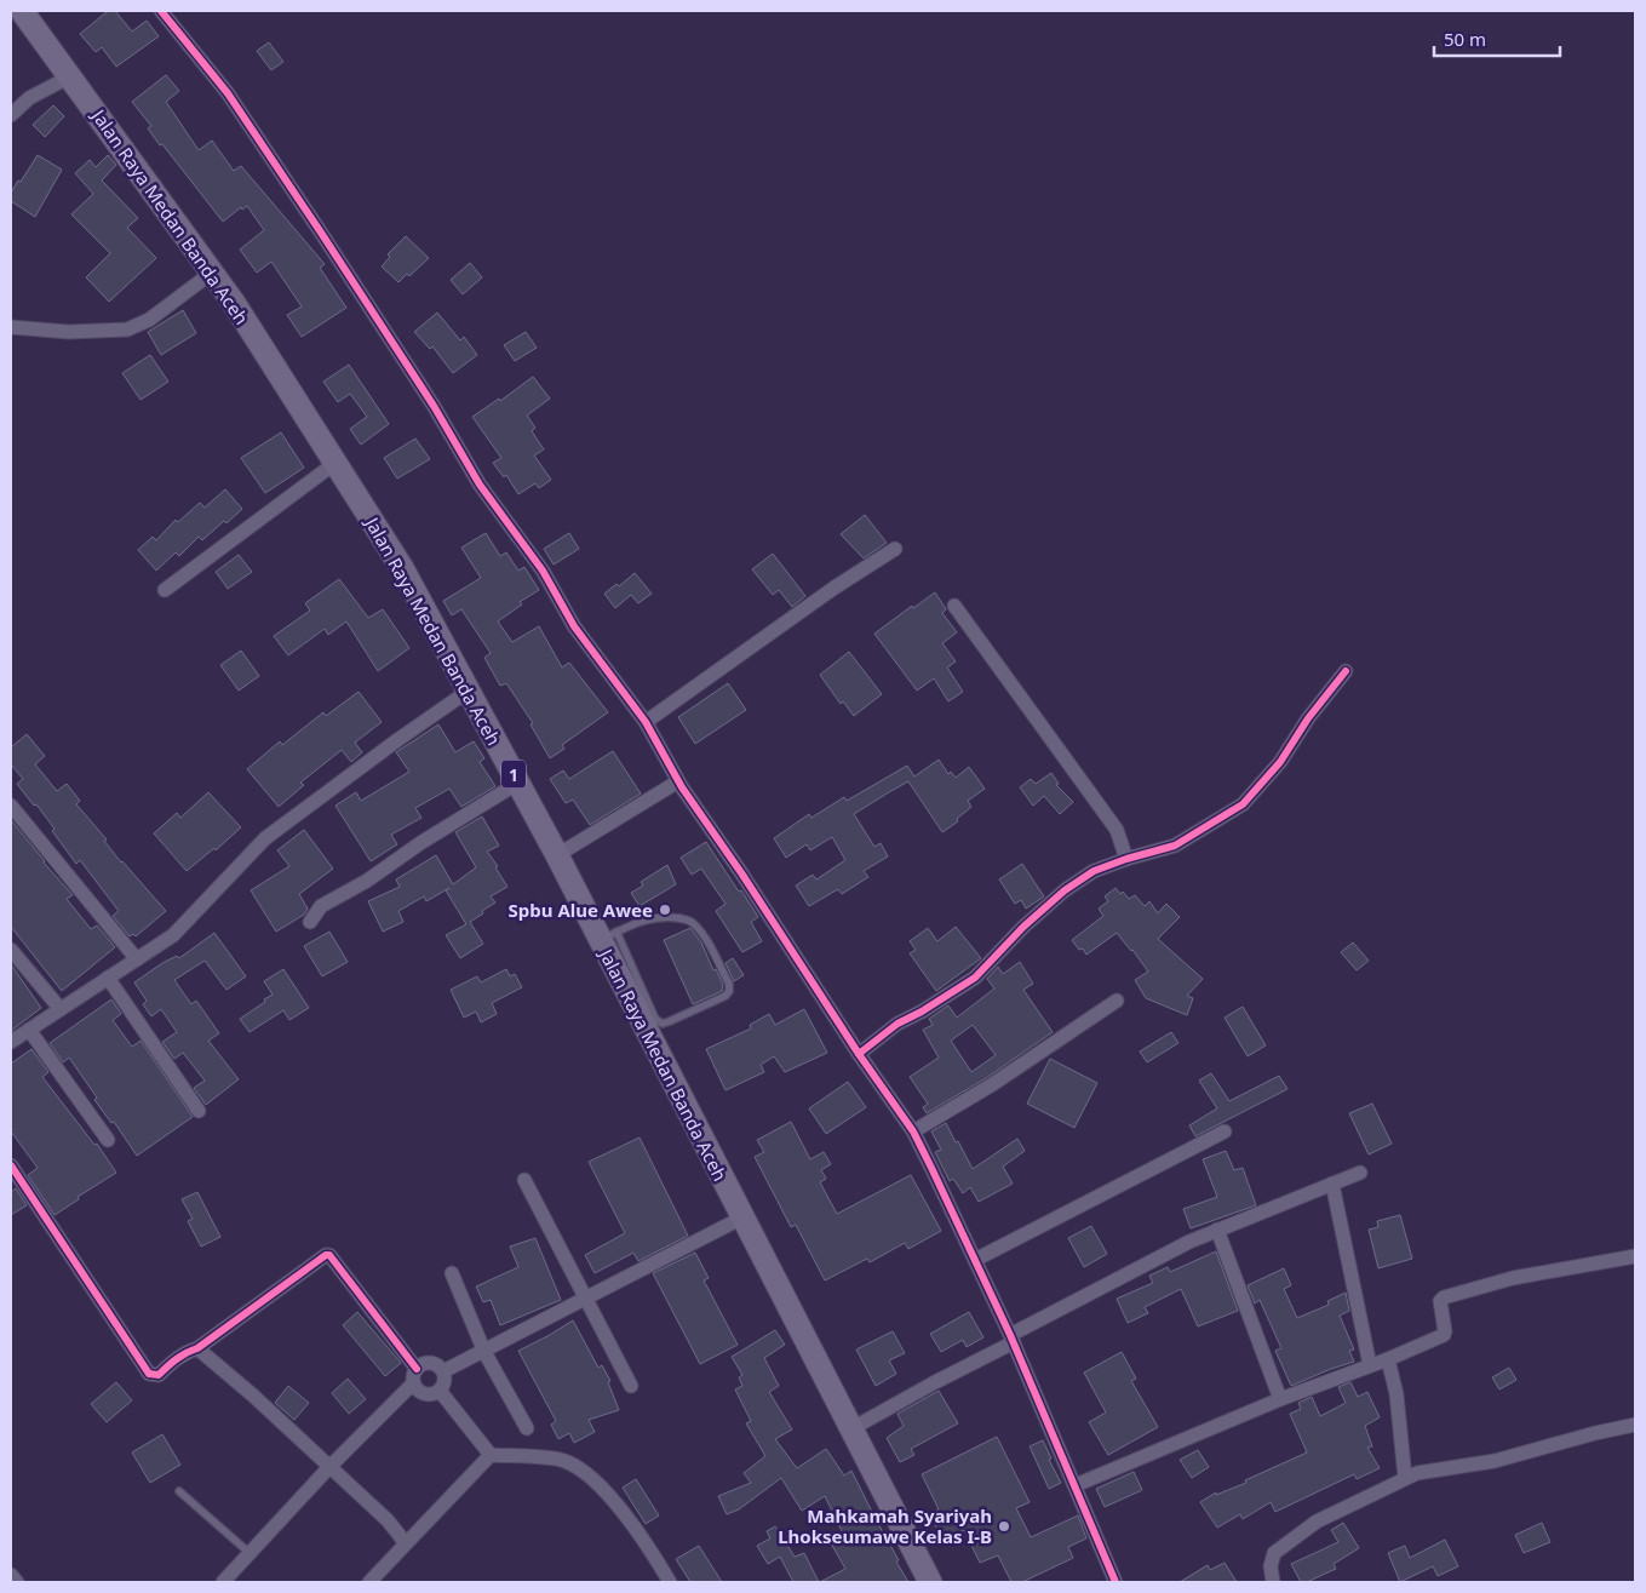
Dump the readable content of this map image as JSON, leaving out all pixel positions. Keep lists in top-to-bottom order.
{
  "streets": {
    "highway": ["Jalan Raya Medan Banda Aceh", "1"]
  },
  "places": ["Spbu Alue Awee", "Mahkamah Syariyah Lhokseumawe Kelas I-B"],
  "scale_bar": "50 m"
}
